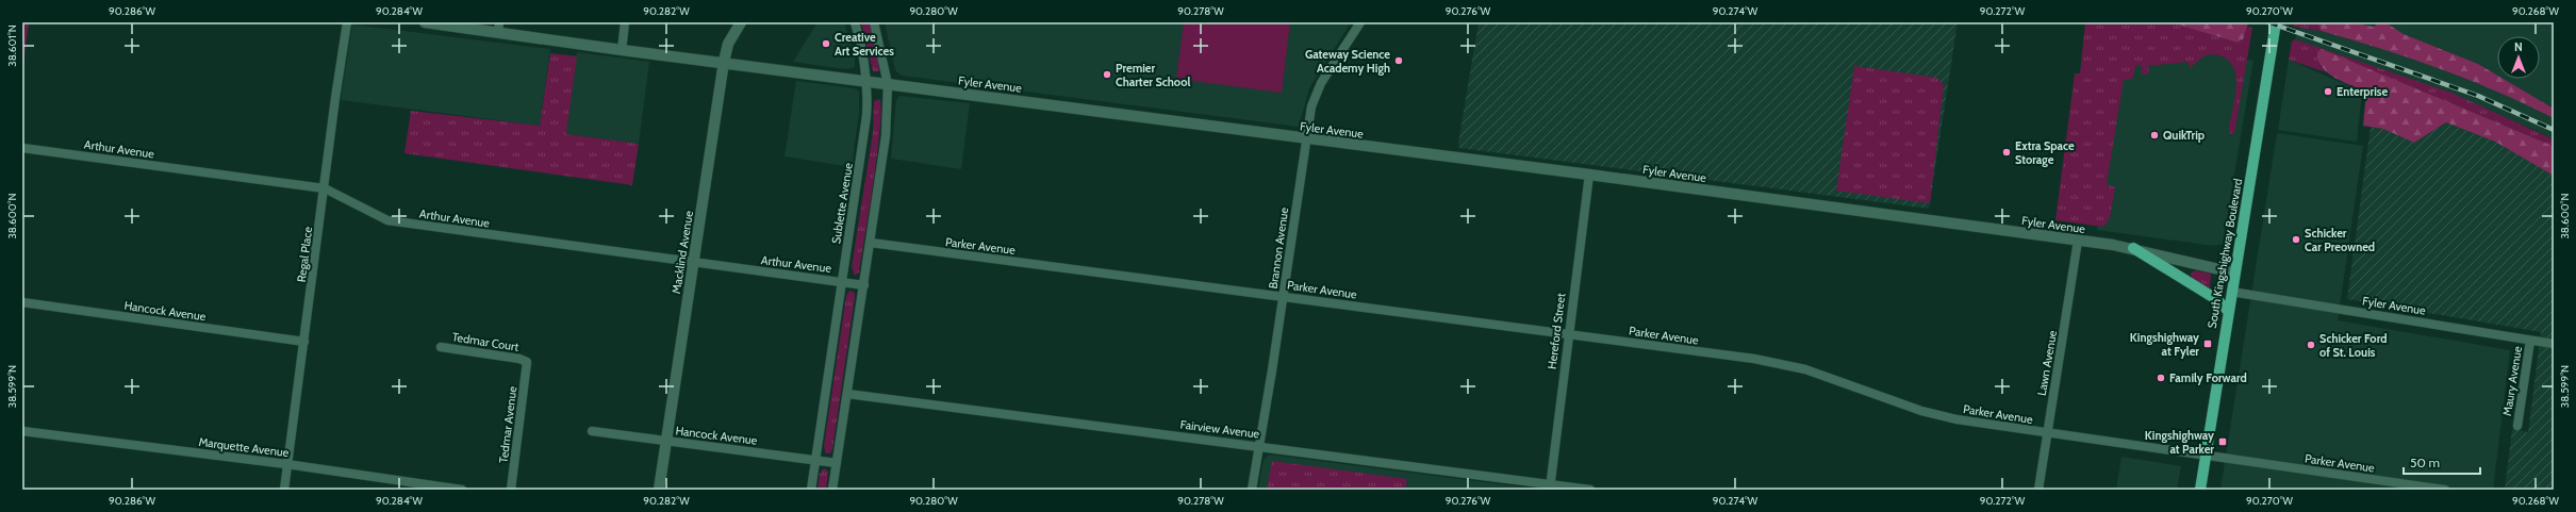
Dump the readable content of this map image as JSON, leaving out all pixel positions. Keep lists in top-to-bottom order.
{
  "streets": {
    "main road": ["South Kingshighway Boulevard"],
    "street": [
      "Fyler Avenue",
      "Arthur Avenue",
      "Sublette Avenue",
      "Parker Avenue",
      "Brannon Avenue",
      "Macklind Avenue",
      "Regal Place",
      "Hancock Avenue",
      "Hereford Street",
      "Tedmar Court",
      "Lawn Avenue",
      "Maury Avenue",
      "Tedmar Avenue",
      "Fairview Avenue",
      "Marquette Avenue"
    ]
  },
  "crossings": [
    ["Fyler Avenue", "Sublette Avenue"],
    ["Fyler Avenue", "Brannon Avenue"],
    ["Fyler Avenue", "Macklind Avenue"],
    ["Fyler Avenue", "South Kingshighway Boulevard"],
    ["Fyler Avenue", "Hereford Street"],
    ["Fyler Avenue", "Lawn Avenue"],
    ["Fyler Avenue", "Maury Avenue"],
    ["Arthur Avenue", "Sublette Avenue"],
    ["Arthur Avenue", "Macklind Avenue"],
    ["Arthur Avenue", "Regal Place"],
    ["Sublette Avenue", "Hancock Avenue"],
    ["Parker Avenue", "Brannon Avenue"],
    ["Parker Avenue", "South Kingshighway Boulevard"],
    ["Parker Avenue", "Hereford Street"],
    ["Parker Avenue", "Lawn Avenue"],
    ["Brannon Avenue", "Fairview Avenue"],
    ["Macklind Avenue", "Hancock Avenue"],
    ["Regal Place", "Hancock Avenue"],
    ["Regal Place", "Marquette Avenue"],
    ["Hereford Street", "Fairview Avenue"],
    ["Tedmar Court", "Tedmar Avenue"]
  ],
  "places": {
    "other": [
      "Creative Art Services",
      "Gateway Science Academy High",
      "Premier Charter School",
      "Enterprise",
      "QuikTrip",
      "Extra Space Storage",
      "Schicker Car Preowned",
      "Schicker Ford of St. Louis",
      "Family Forward"
    ],
    "transit": ["Kingshighway at Fyler", "Kingshighway at Parker"]
  },
  "scale_bar": "50 m",
  "north": "top",
  "coordinates": [
    "90.286°W",
    "90.284°W",
    "90.282°W",
    "90.280°W",
    "90.278°W",
    "90.276°W",
    "90.274°W",
    "90.272°W",
    "90.270°W",
    "90.268°W",
    "38.601°N",
    "38.600°N",
    "38.599°N"
  ]
}
